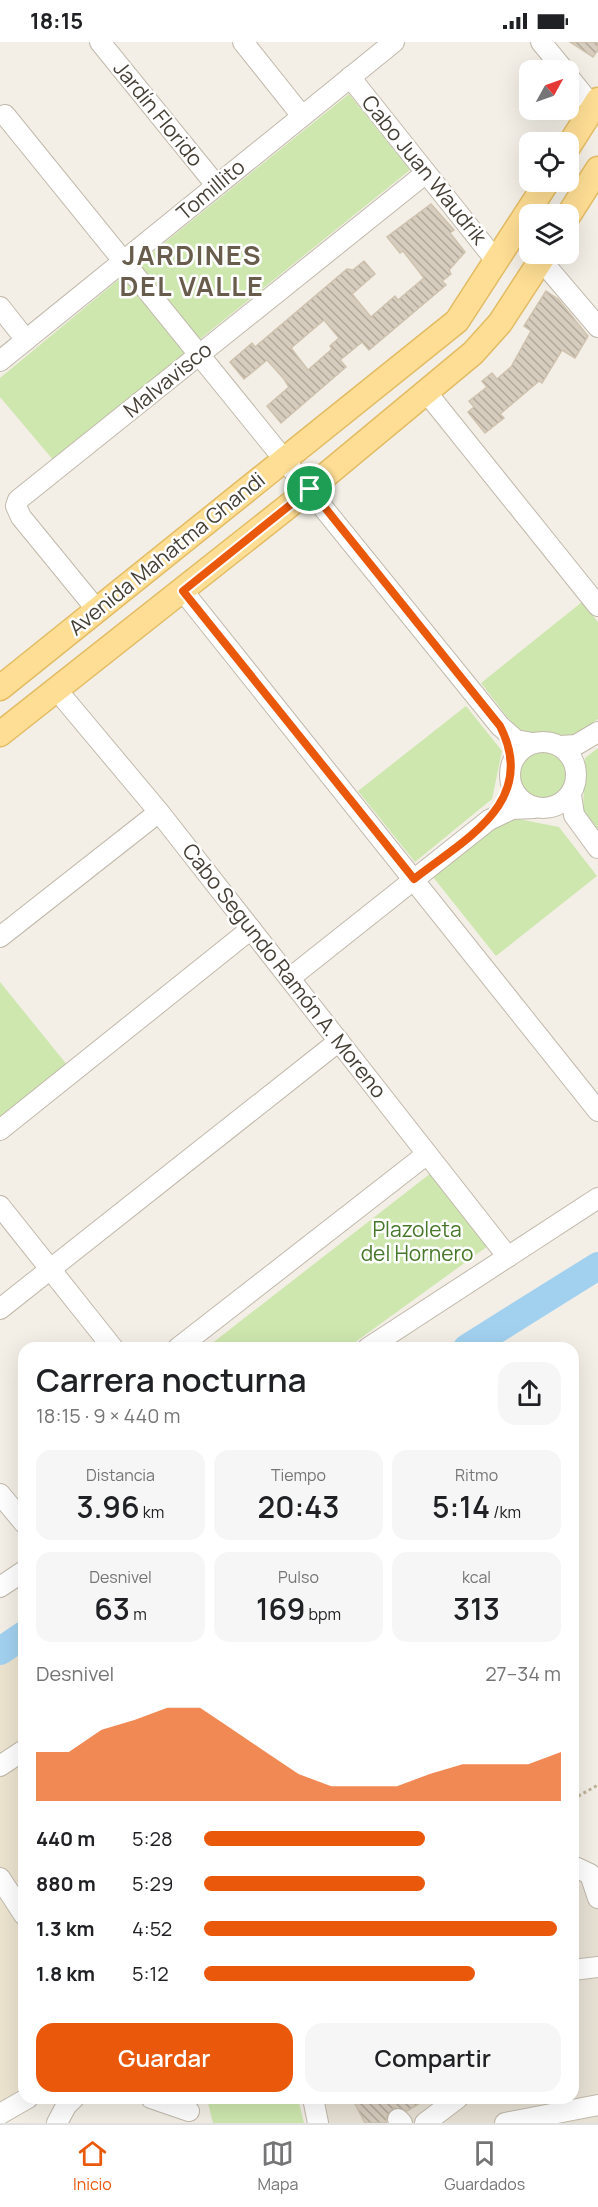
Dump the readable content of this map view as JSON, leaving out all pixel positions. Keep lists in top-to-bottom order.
{
  "streets": {
    "main road": ["Avenida Mahatma Ghandi"],
    "street": [
      "Jardín Florido",
      "Cabo Juan Waudrik",
      "Tomillito",
      "Malvavisco",
      "Cabo Segundo Ramón A. Moreno"
    ]
  },
  "crossings": [
    ["Jardín Florido", "Tomillito"],
    ["Cabo Juan Waudrik", "Tomillito"],
    ["Cabo Juan Waudrik", "Malvavisco"],
    ["Cabo Juan Waudrik", "Avenida Mahatma Ghandi"],
    ["Malvavisco", "Avenida Mahatma Ghandi"],
    ["Avenida Mahatma Ghandi", "Cabo Segundo Ramón A. Moreno"]
  ],
  "districts": ["JARDINES DEL VALLE"],
  "parks": ["Plazoleta del Hornero"],
  "north": "top right",
  "page": {
    "status": "18:15",
    "heading": ["Carrera nocturna", "18:15 · 9 × 440 m"],
    "stats": [
      ["Distancia", "3.96 km"],
      ["Tiempo", "20:43"],
      ["Ritmo", "5:14 /km"],
      ["Desnivel", "63 m"],
      ["Pulso", "169 bpm"],
      ["kcal", "313"]
    ],
    "chart": ["Desnivel", "27–34 m"],
    "list": [
      {
        "name": "440 m",
        "note": "5:28"
      },
      {
        "name": "880 m",
        "note": "5:29"
      },
      {
        "name": "1.3 km",
        "note": "4:52"
      },
      {
        "name": "1.8 km",
        "note": "5:12"
      }
    ],
    "buttons": ["Guardar", "Compartir"],
    "tabs": ["Inicio", "Mapa", "Guardados"]
  }
}
